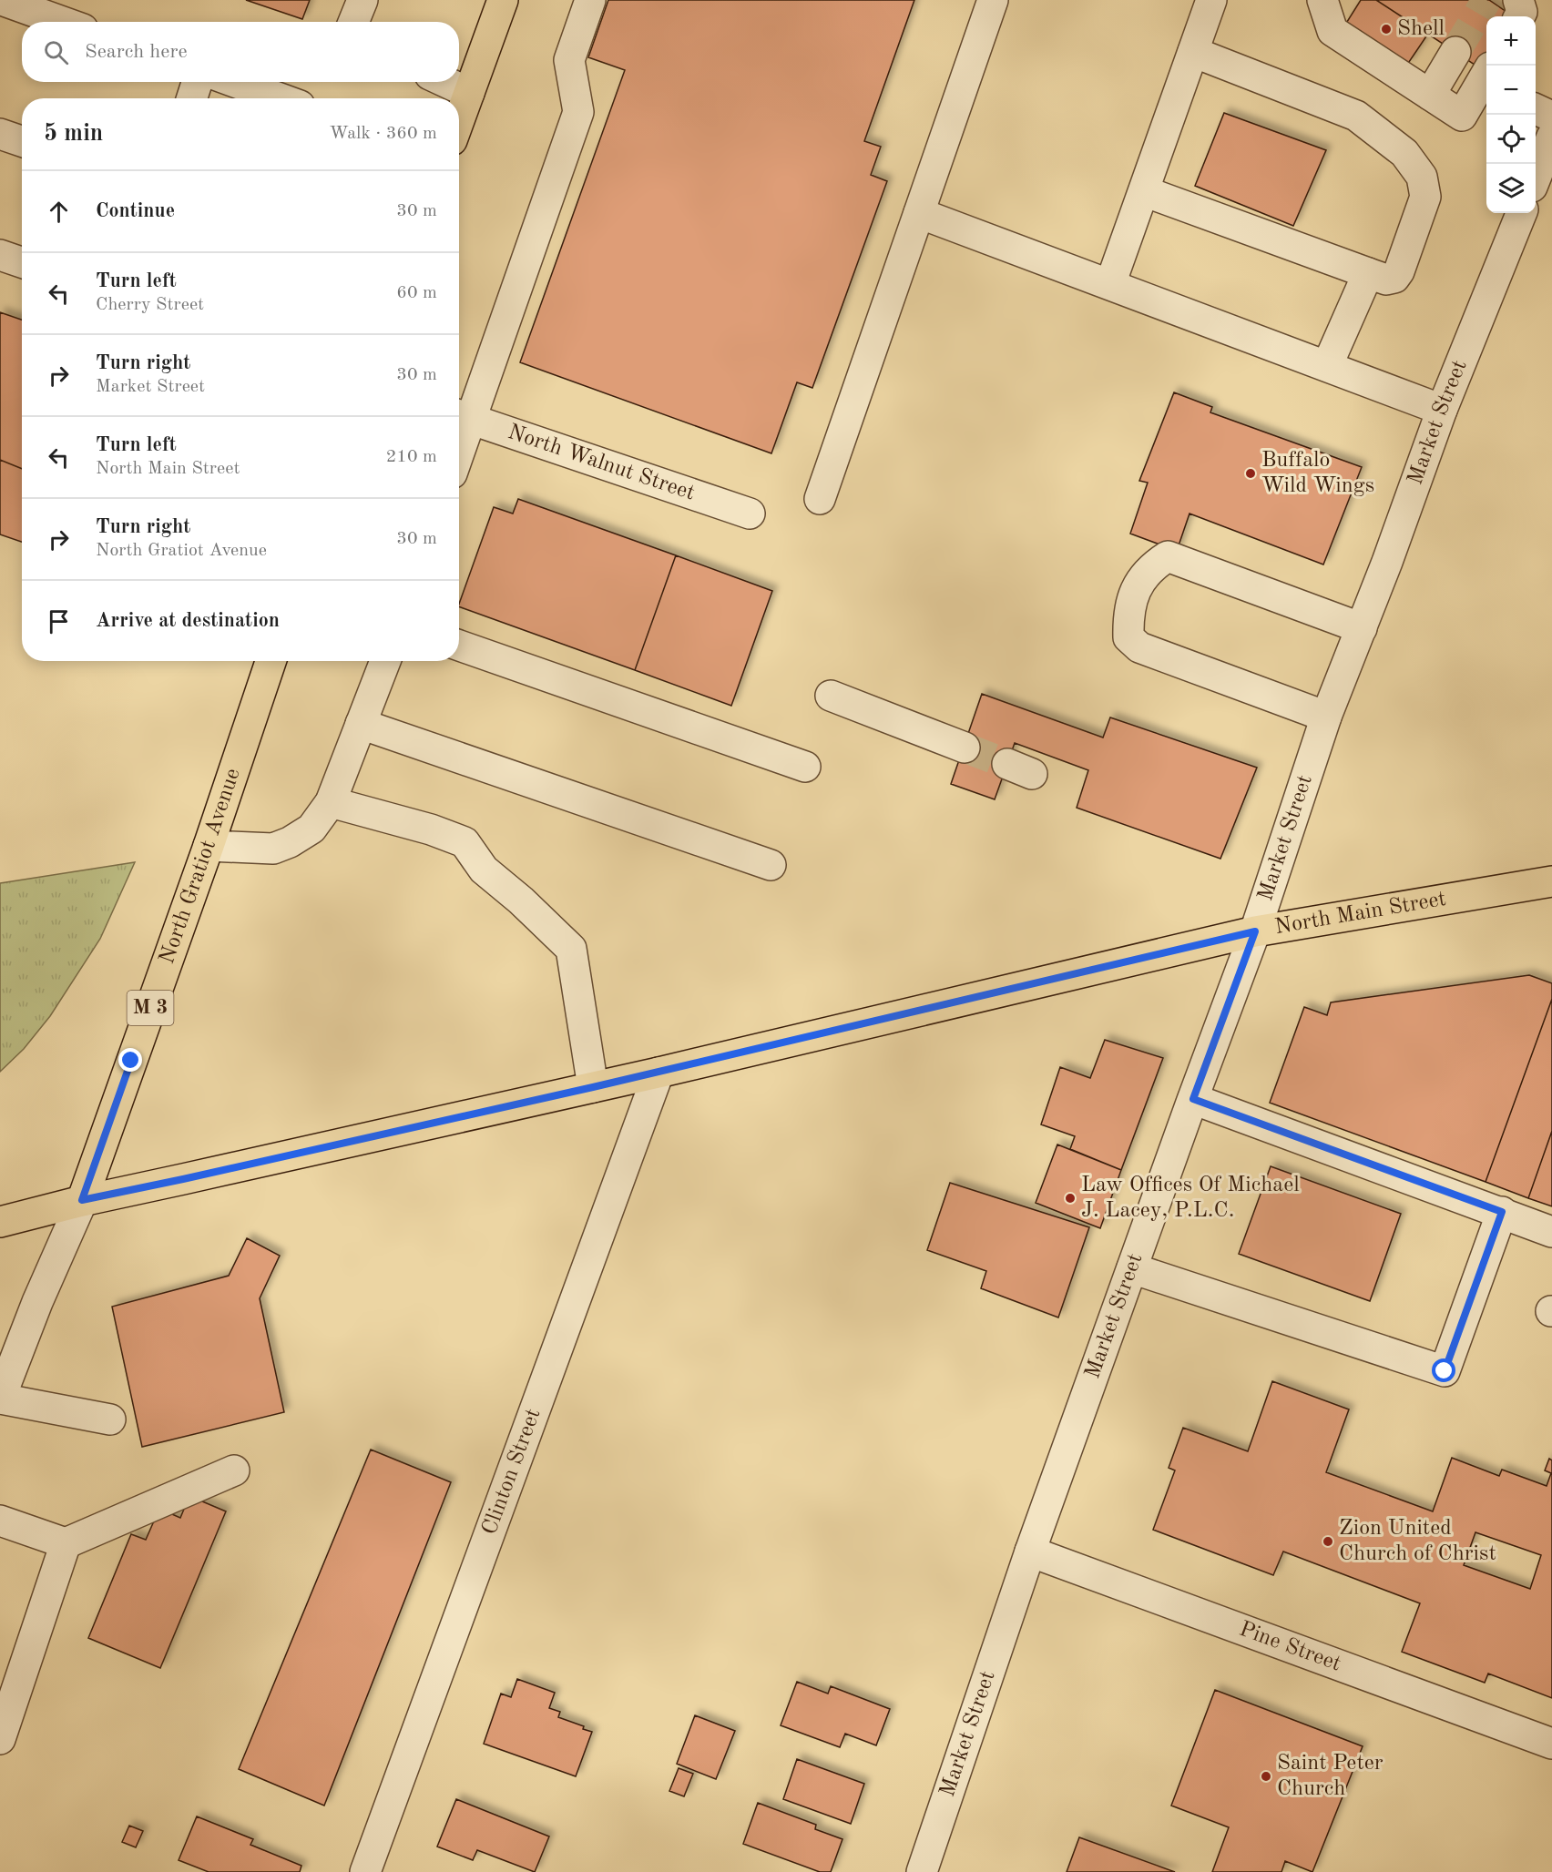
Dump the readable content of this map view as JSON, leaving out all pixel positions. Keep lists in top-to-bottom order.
{
  "streets": {
    "main road": ["North Gratiot Avenue", "North Main Street", "M 3"],
    "street": [
      "Market Street",
      "North Walnut Street",
      "Clinton Street",
      "Pine Street"
    ]
  },
  "crossings": [
    ["Market Street", "North Main Street"],
    ["Market Street", "Pine Street"],
    ["North Gratiot Avenue", "North Main Street"],
    ["North Main Street", "Clinton Street"]
  ],
  "places": [
    "Shell",
    "Buffalo Wild Wings",
    "Law Offices Of Michael J. Lacey, P.L.C.",
    "Zion United Church of Christ",
    "Saint Peter Church"
  ],
  "page": {
    "map_buttons": ["+", "−"],
    "search": "Search here",
    "heading": ["5 min", "Walk · 360 m"],
    "list": [
      ["Continue", "30 m"],
      ["Turn left", "Cherry Street", "60 m"],
      ["Turn right", "Market Street", "30 m"],
      ["Turn left", "North Main Street", "210 m"],
      ["Turn right", "North Gratiot Avenue", "30 m"],
      "Arrive at destination"
    ]
  }
}
